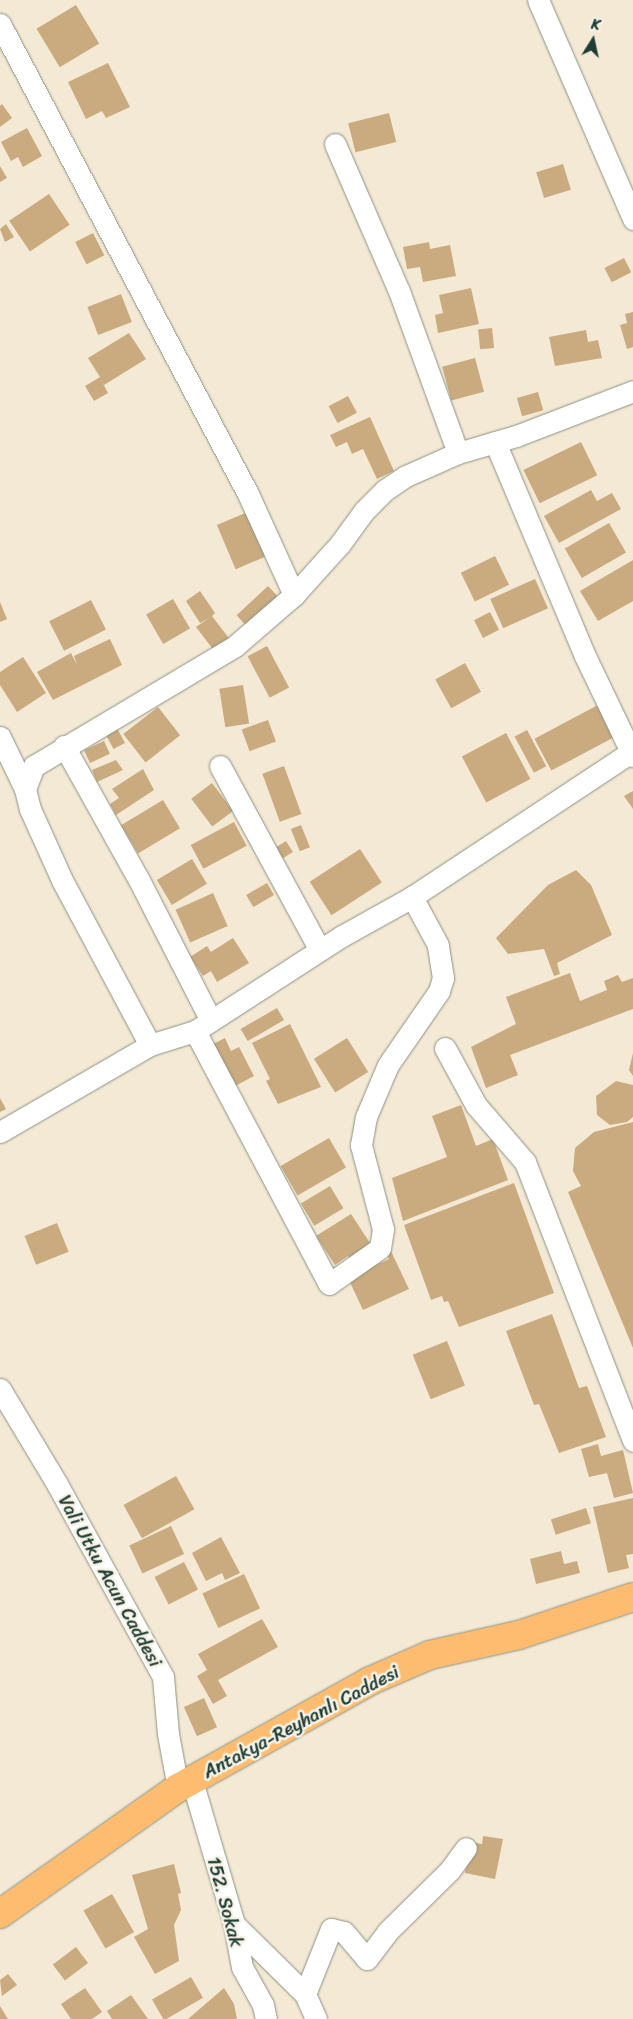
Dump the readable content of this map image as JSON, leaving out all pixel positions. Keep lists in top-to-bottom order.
{
  "streets": {
    "main road": ["Antakya-Reyhanlı Caddesi"],
    "street": ["Vali Utku Acun Caddesi", "152. Sokak"]
  },
  "crossings": [
    ["Vali Utku Acun Caddesi", "Antakya-Reyhanlı Caddesi"],
    ["Vali Utku Acun Caddesi", "152. Sokak"],
    ["Antakya-Reyhanlı Caddesi", "152. Sokak"]
  ],
  "north": "top"
}
